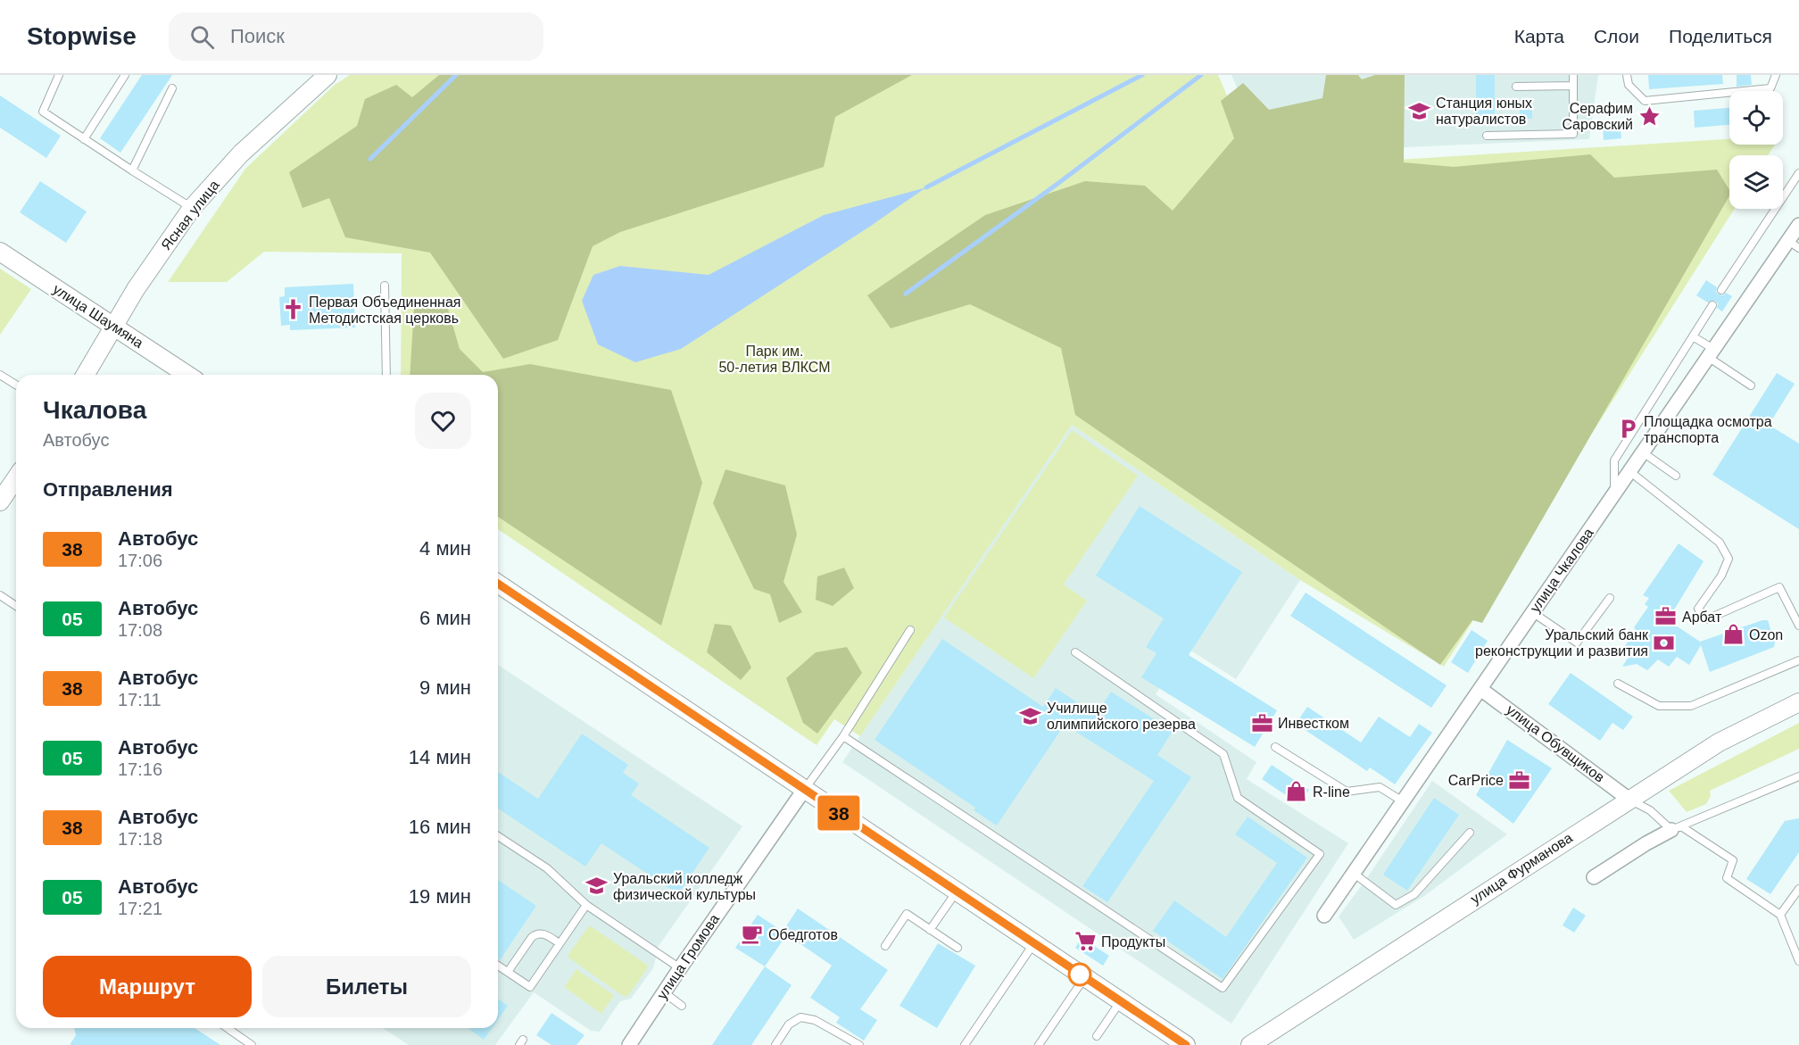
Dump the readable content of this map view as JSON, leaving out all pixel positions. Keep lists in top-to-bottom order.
{
  "streets": {
    "street": [
      "Ясная улица",
      "улица Шаумяна",
      "улица Чкалова",
      "улица Обувщиков",
      "улица Фурманова",
      "улица Громова"
    ]
  },
  "crossings": [
    ["Ясная улица", "улица Шаумяна"],
    ["улица Чкалова", "улица Обувщиков"],
    ["улица Обувщиков", "улица Фурманова"]
  ],
  "parks": ["Парк им. 50-летия ВЛКСМ"],
  "places": {
    "school or university": ["Станция юных натуралистов", "Училище олимпийского резерва", "Уральский колледж физической культуры"],
    "place": ["Серафим Саровский"],
    "church": ["Первая Объединенная Методистская церковь"],
    "parking": ["Площадка осмотра транспорта"],
    "office": ["Арбат", "Инвестком", "CarPrice"],
    "shop": ["Ozon", "R-line"],
    "bank": ["Уральский банк реконструкции и развития"],
    "cafe": ["Обедготов"],
    "supermarket": ["Продукты"]
  },
  "lines": ["bus line 38"],
  "page": {
    "header": "Stopwise",
    "search": "Поиск",
    "nav": ["Карта", "Слои", "Поделиться"],
    "on_map": "38",
    "heading": [
      ["Чкалова", "Автобус"],
      "Отправления"
    ],
    "list": [
      {
        "mark": "38",
        "name": "Автобус",
        "note": "17:06",
        "value": "4 мин"
      },
      {
        "mark": "05",
        "name": "Автобус",
        "note": "17:08",
        "value": "6 мин"
      },
      {
        "mark": "38",
        "name": "Автобус",
        "note": "17:11",
        "value": "9 мин"
      },
      {
        "mark": "05",
        "name": "Автобус",
        "note": "17:16",
        "value": "14 мин"
      },
      {
        "mark": "38",
        "name": "Автобус",
        "note": "17:18",
        "value": "16 мин"
      },
      {
        "mark": "05",
        "name": "Автобус",
        "note": "17:21",
        "value": "19 мин"
      }
    ],
    "buttons": ["Маршрут", "Билеты"]
  }
}
